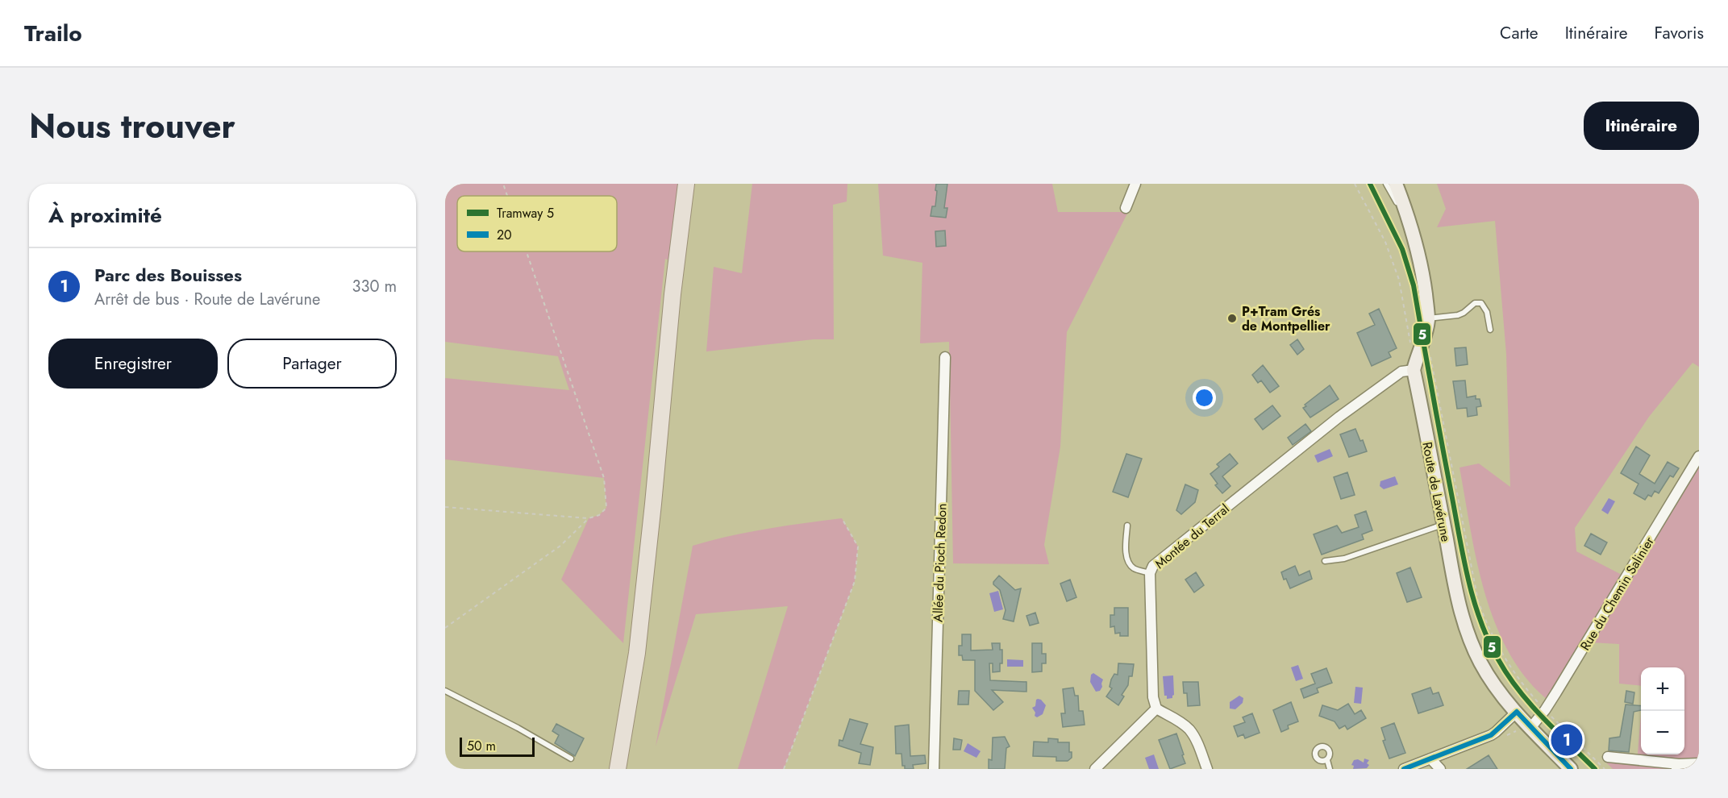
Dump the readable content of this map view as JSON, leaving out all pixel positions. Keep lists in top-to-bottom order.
{
  "streets": {
    "main road": ["Route de Lavérune"],
    "street": ["Montée du Terral", "Allée du Pioch Redon", "Rue du Chemin Salinier"]
  },
  "crossings": [
    ["Route de Lavérune", "Montée du Terral"],
    ["Route de Lavérune", "Rue du Chemin Salinier"]
  ],
  "places": ["P+Tram Grés de Montpellier"],
  "lines": ["tram line 5", "transit line 20"],
  "legend": ["Tramway 5", "20"],
  "scale_bar": "50 m",
  "page": {
    "header": "Trailo",
    "nav": ["Carte", "Itinéraire", "Favoris"],
    "title": "Nous trouver",
    "buttons": [
      "Itinéraire",
      ["Enregistrer", "Partager"]
    ],
    "heading": "À proximité",
    "list": [
      {
        "mark": "1",
        "name": "Parc des Bouisses",
        "note": "Arrêt de bus · Route de Lavérune",
        "value": "330 m"
      }
    ],
    "map_buttons": ["+", "−"],
    "pins": "1",
    "scale": "50 m"
  }
}
